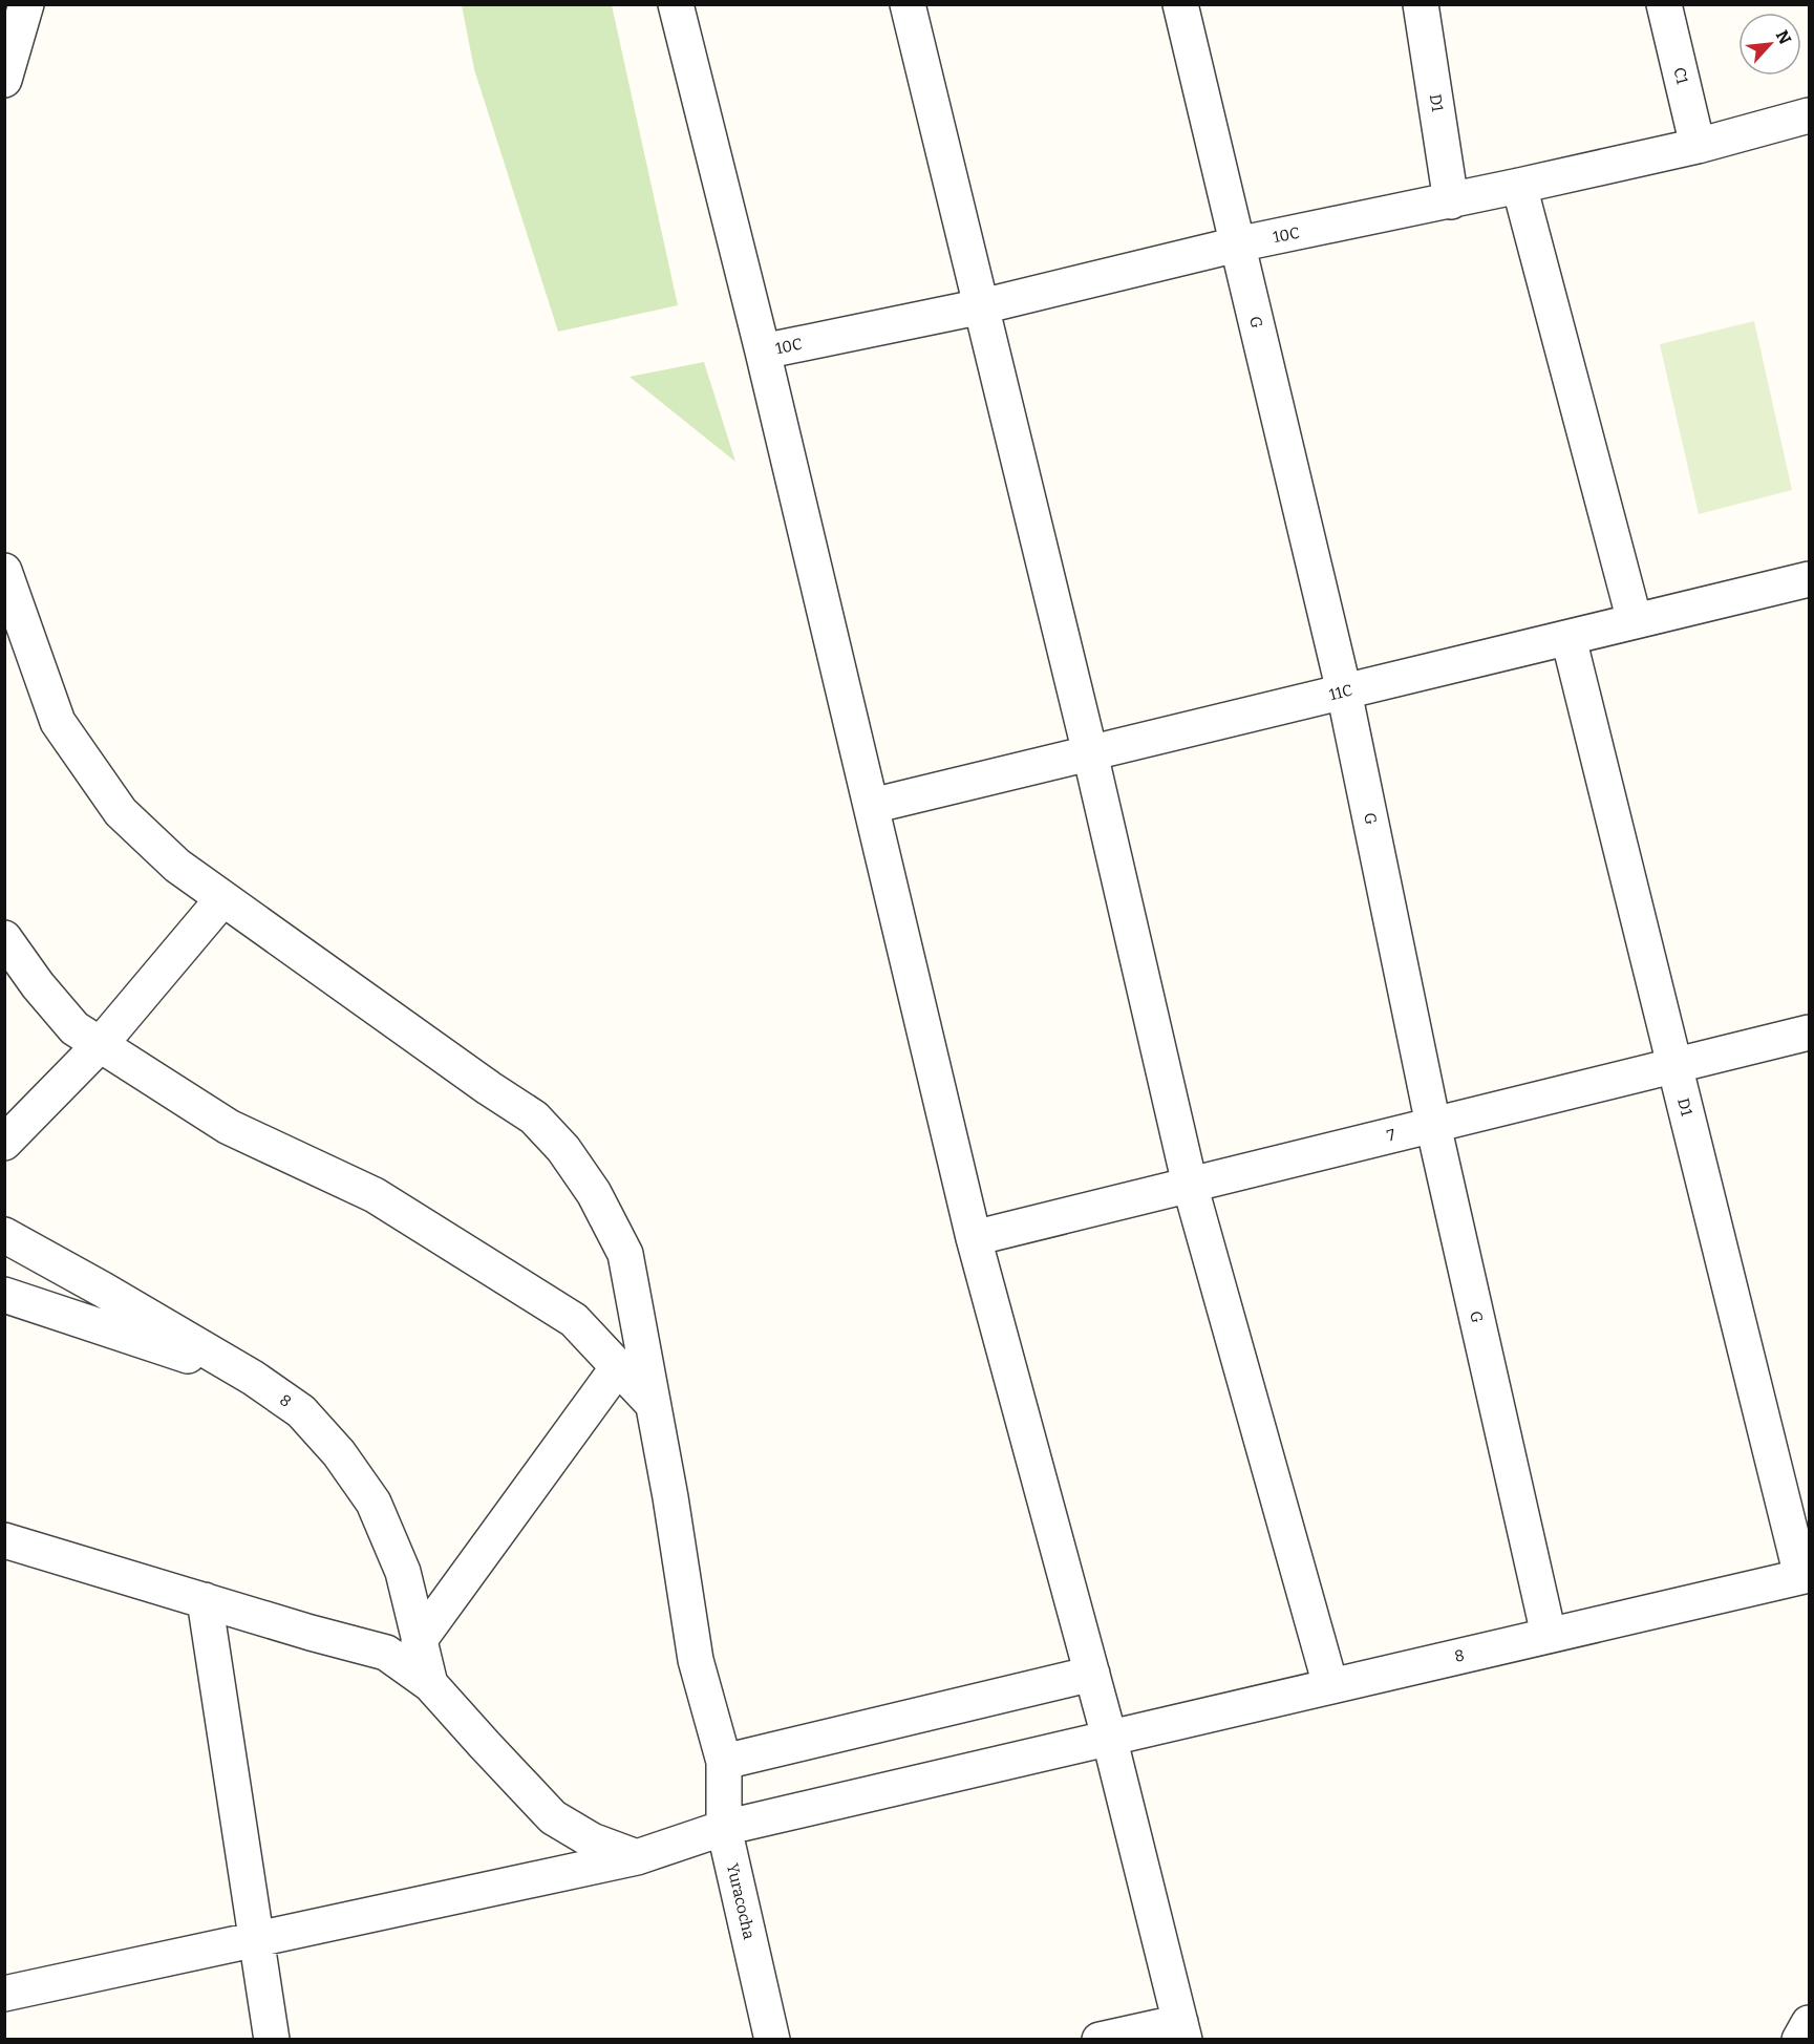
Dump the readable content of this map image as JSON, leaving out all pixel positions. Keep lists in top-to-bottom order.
{
  "streets": {
    "street": [
      "C1",
      "D1",
      "10C",
      "G",
      "11C",
      "7",
      "8",
      "Yuracocha"
    ]
  },
  "crossings": [
    ["C1", "10C"],
    ["D1", "10C"],
    ["D1", "11C"],
    ["D1", "7"],
    ["D1", "8"],
    ["10C", "G"],
    ["G", "11C"],
    ["G", "7"],
    ["G", "8"],
    ["8", "Yuracocha"]
  ],
  "north": "top right"
}
